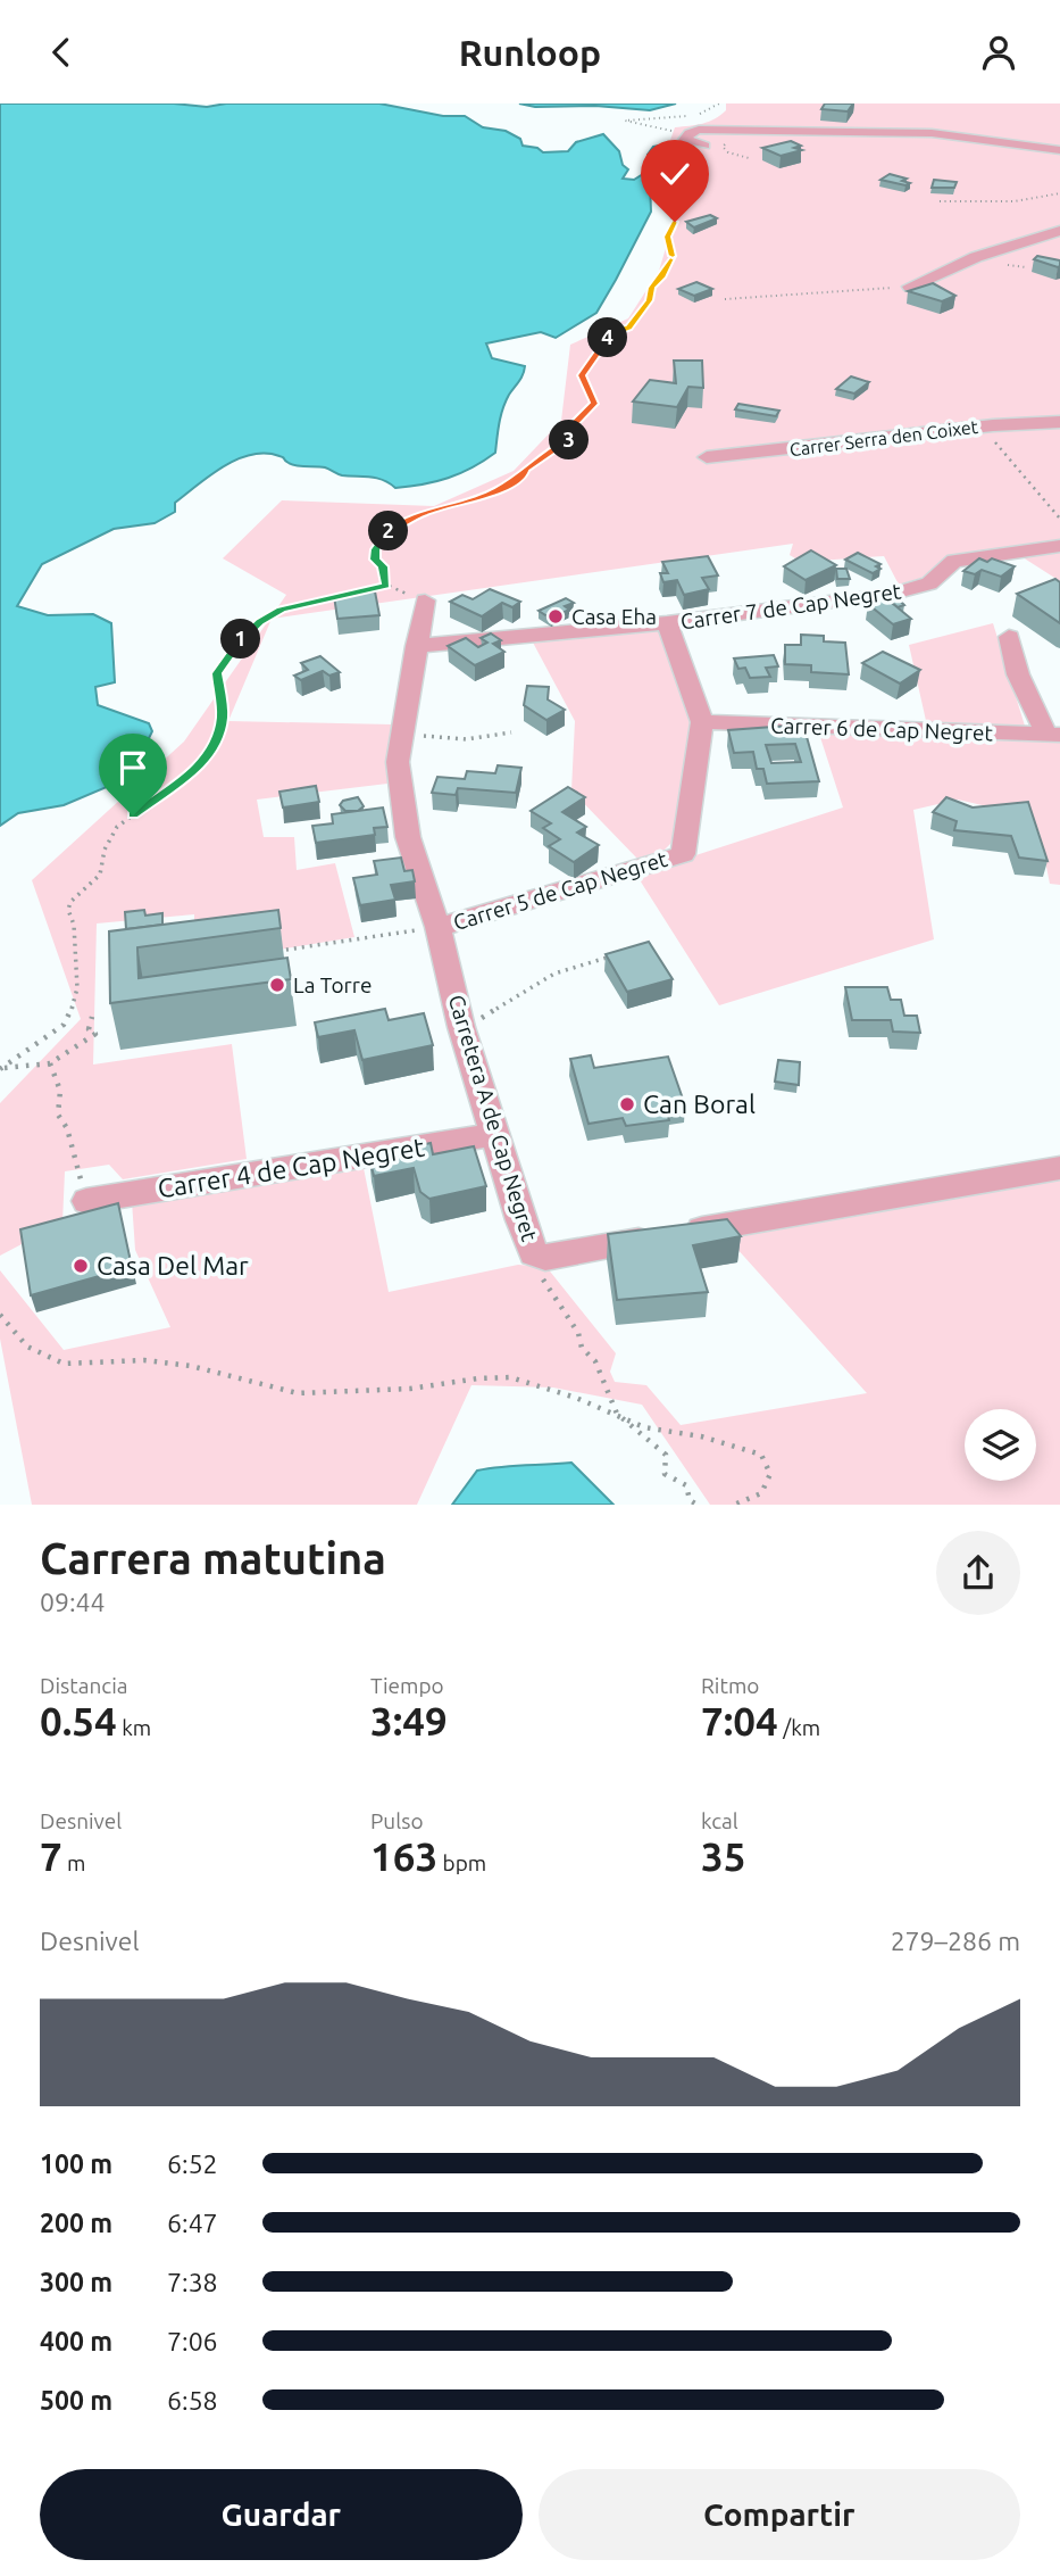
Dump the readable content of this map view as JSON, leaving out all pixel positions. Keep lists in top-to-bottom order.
{
  "streets": {
    "street": [
      "Carrer Serra den Coixet",
      "Carrer 7 de Cap Negret",
      "Carrer 6 de Cap Negret",
      "Carrer 5 de Cap Negret",
      "Carretera A de Cap Negret",
      "Carrer 4 de Cap Negret"
    ]
  },
  "crossings": [
    ["Carrer 7 de Cap Negret", "Carrer 5 de Cap Negret"],
    ["Carrer 7 de Cap Negret", "Carretera A de Cap Negret"],
    ["Carrer 6 de Cap Negret", "Carrer 5 de Cap Negret"],
    ["Carrer 5 de Cap Negret", "Carretera A de Cap Negret"],
    ["Carretera A de Cap Negret", "Carrer 4 de Cap Negret"]
  ],
  "places": [
    "Casa Eha",
    "La Torre",
    "Can Boral",
    "Casa Del Mar"
  ],
  "page": {
    "header": "Runloop",
    "pins": [
      "4",
      "3",
      "2",
      "1"
    ],
    "heading": ["Carrera matutina", "09:44"],
    "stats": [
      ["Distancia", "0.54 km"],
      ["Tiempo", "3:49"],
      ["Ritmo", "7:04 /km"],
      ["Desnivel", "7 m"],
      ["Pulso", "163 bpm"],
      ["kcal", "35"]
    ],
    "chart": ["Desnivel", "279–286 m"],
    "list": [
      {
        "name": "100 m",
        "note": "6:52"
      },
      {
        "name": "200 m",
        "note": "6:47"
      },
      {
        "name": "300 m",
        "note": "7:38"
      },
      {
        "name": "400 m",
        "note": "7:06"
      },
      {
        "name": "500 m",
        "note": "6:58"
      }
    ],
    "buttons": ["Guardar", "Compartir"]
  }
}
